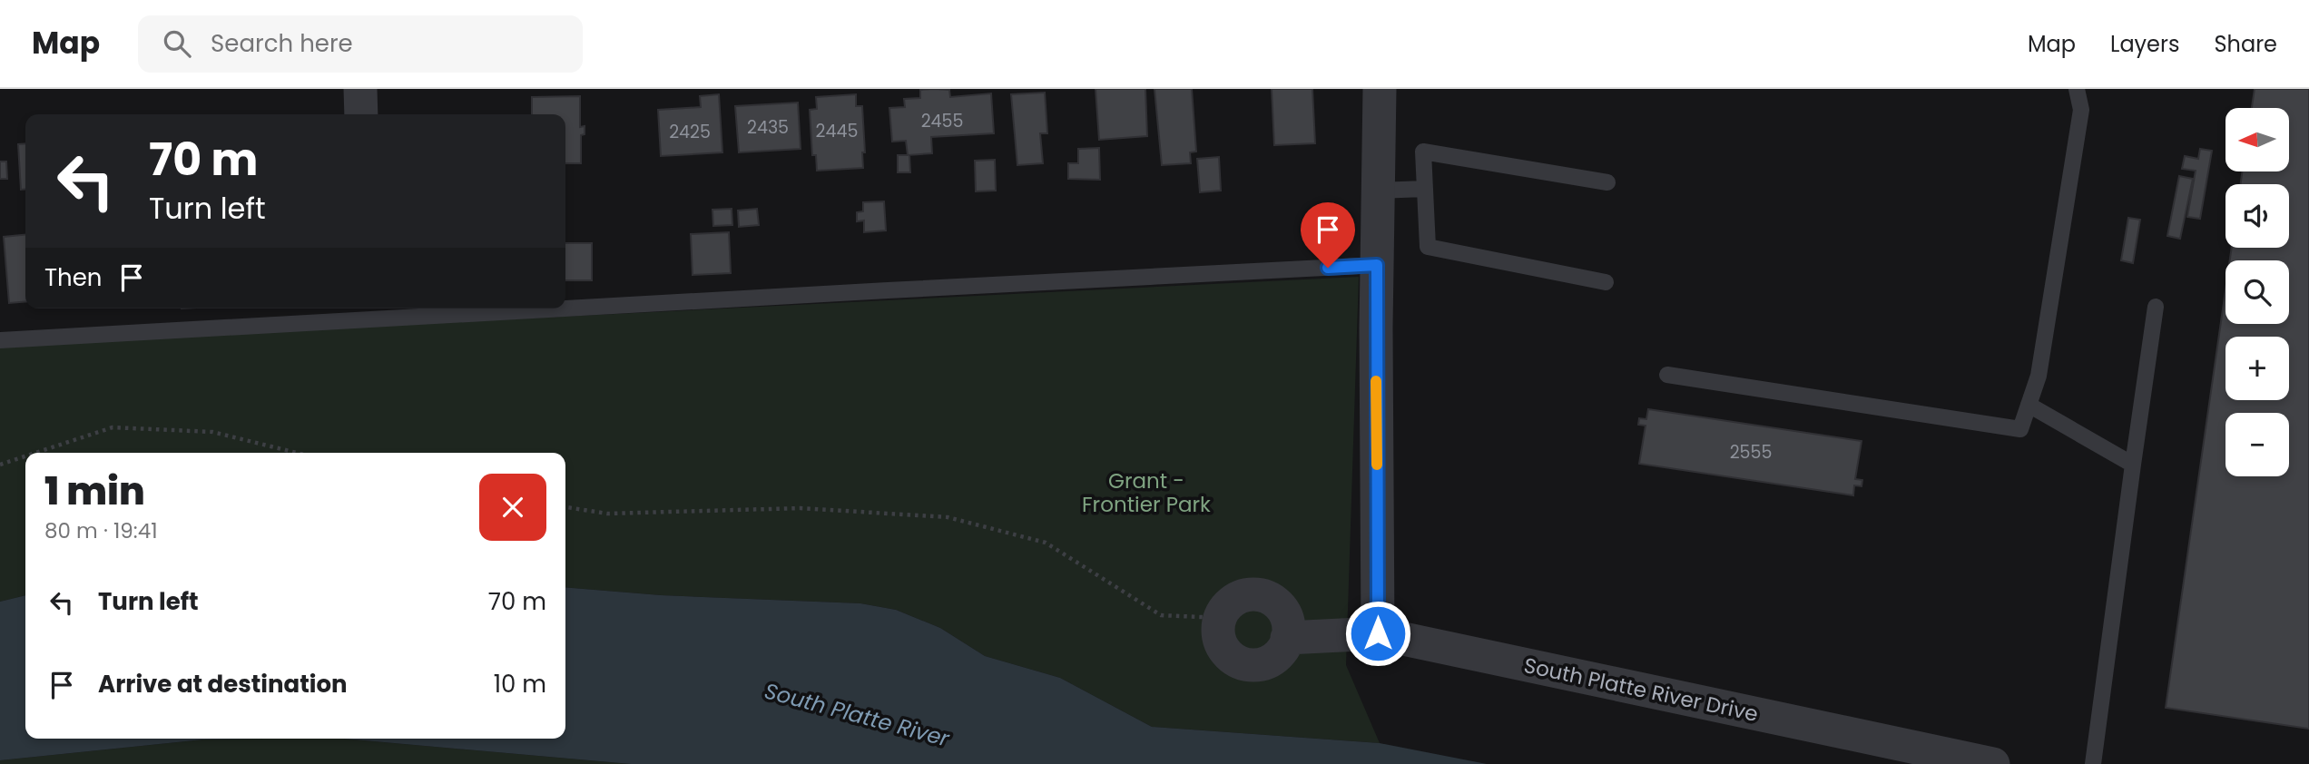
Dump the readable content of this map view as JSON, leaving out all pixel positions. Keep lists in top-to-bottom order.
{
  "streets": {
    "street": ["South Platte River Drive"]
  },
  "water": ["South Platte River"],
  "parks": ["Grant - Frontier Park"],
  "house_numbers": [
    "2455",
    "2435",
    "2445",
    "2425",
    "2555"
  ],
  "north": "left",
  "page": {
    "header": "Map",
    "search": "Search here",
    "nav": ["Map", "Layers", "Share"],
    "map_buttons": ["+", "−"],
    "turn": ["70 m", "Turn left"],
    "then": "Then",
    "heading": ["1 min", "80 m · 19:41"],
    "list": [
      {
        "name": "Turn left",
        "value": "70 m"
      },
      {
        "name": "Arrive at destination",
        "value": "10 m"
      }
    ]
  }
}
